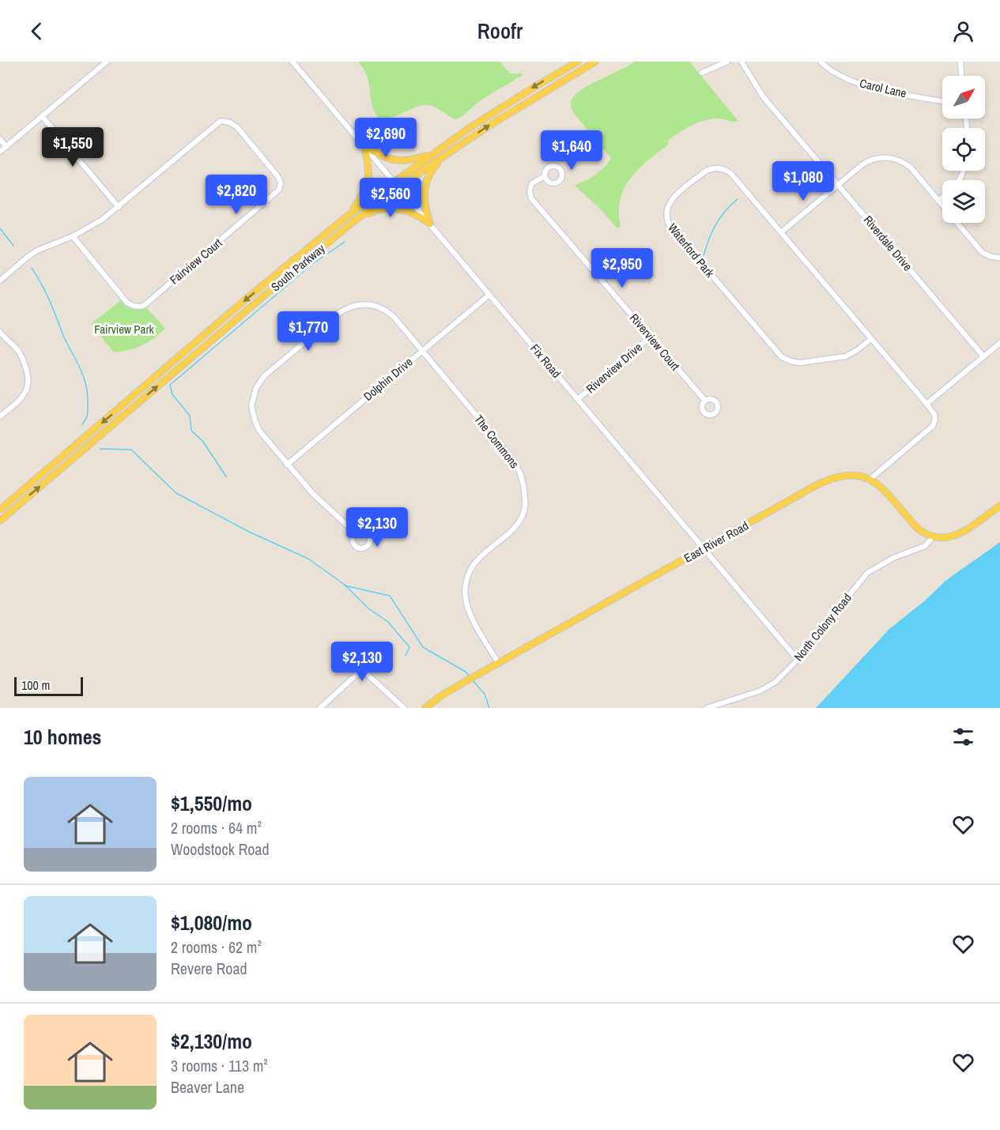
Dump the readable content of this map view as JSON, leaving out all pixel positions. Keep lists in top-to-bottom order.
{
  "streets": {
    "main road": ["South Parkway", "East River Road"],
    "street": [
      "Carol Lane",
      "Riverdale Drive",
      "Waterford Park",
      "Fairview Court",
      "Riverview Court",
      "Fix Road",
      "Riverview Drive",
      "Dolphin Drive",
      "The Commons",
      "North Colony Road"
    ]
  },
  "crossings": [
    ["Waterford Park", "East River Road"],
    ["South Parkway", "Fix Road"],
    ["Riverview Court", "Riverview Drive"],
    ["Fix Road", "Riverview Drive"],
    ["Fix Road", "Dolphin Drive"],
    ["Fix Road", "East River Road"],
    ["Fix Road", "North Colony Road"],
    ["Dolphin Drive", "The Commons"],
    ["The Commons", "East River Road"]
  ],
  "parks": ["Fairview Park"],
  "scale_bar": "100 m",
  "north": "top right",
  "page": {
    "header": "Roofr",
    "price": [
      "$2,690",
      "$1,550",
      "$1,640",
      "$1,080",
      "$2,820",
      "$2,560",
      "$2,950",
      "$1,770",
      "$2,130",
      "$2,130"
    ],
    "scale": "100 m",
    "heading": "10 homes",
    "list": [
      {
        "name": "$1,550/mo",
        "note": "2 rooms · 64 m² · Woodstock Road"
      },
      {
        "name": "$1,080/mo",
        "note": "2 rooms · 62 m² · Revere Road"
      },
      {
        "name": "$2,130/mo",
        "note": "3 rooms · 113 m² · Beaver Lane"
      }
    ]
  }
}
